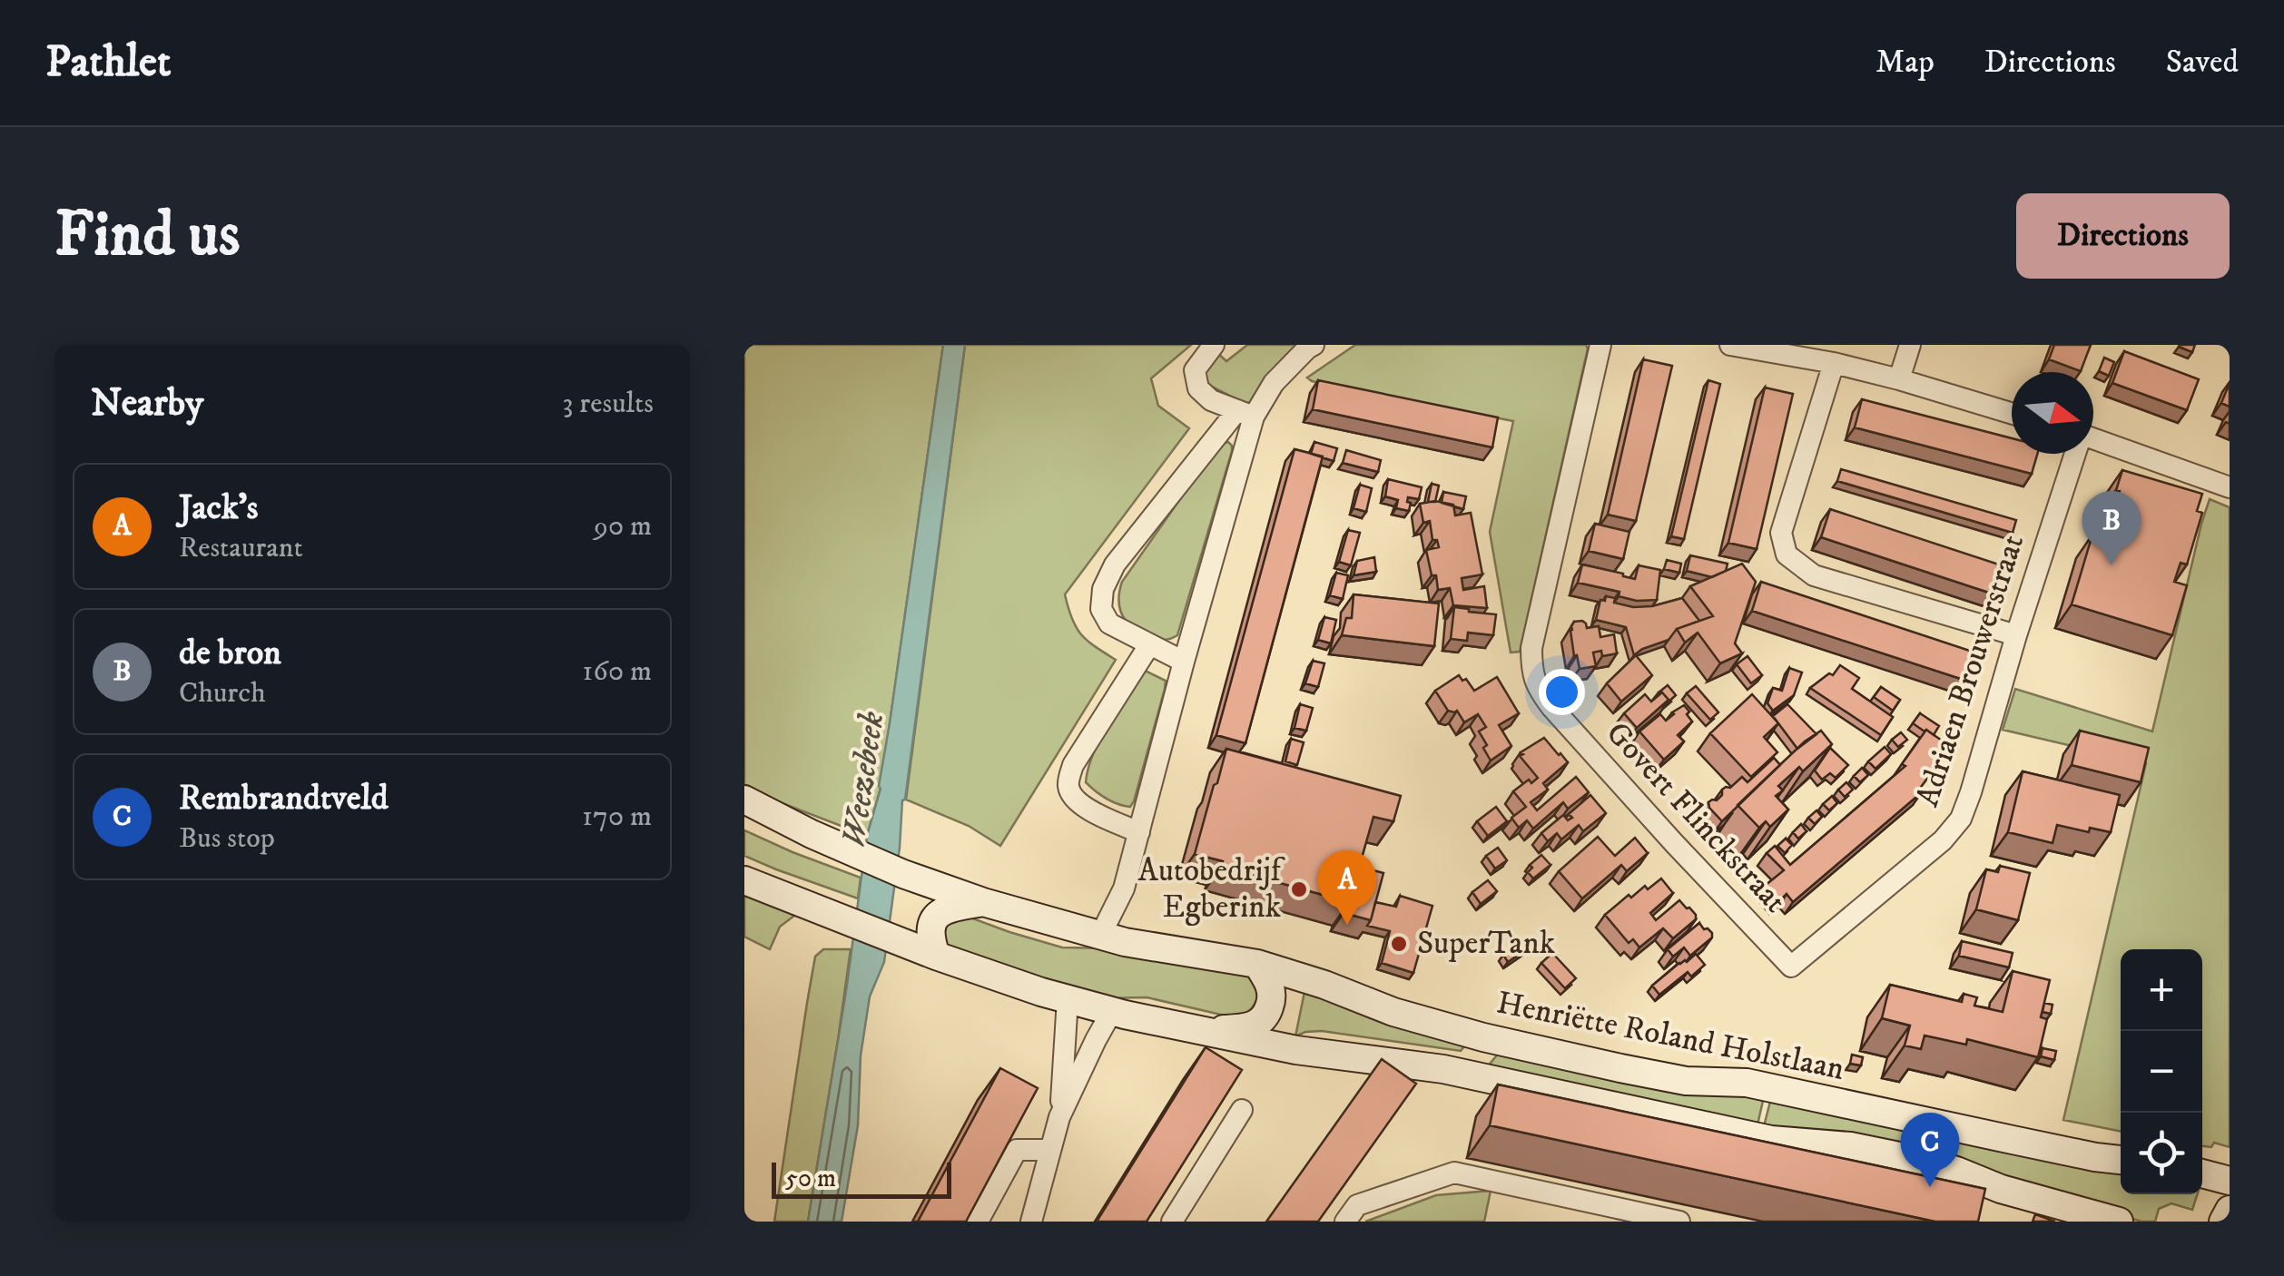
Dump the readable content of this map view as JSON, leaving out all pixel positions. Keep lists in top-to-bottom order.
{
  "streets": {
    "main road": ["Henriëtte Roland Holstlaan"],
    "street": ["Adriaen Brouwerstraat", "Govert Flinckstraat"]
  },
  "crossings": [
    ["Adriaen Brouwerstraat", "Govert Flinckstraat"]
  ],
  "water": ["Weezebeek"],
  "places": ["Autobedrijf Egberink", "SuperTank"],
  "scale_bar": "50 m",
  "north": "right",
  "page": {
    "header": "Pathlet",
    "nav": ["Map", "Directions", "Saved"],
    "buttons": "Directions",
    "title": "Find us",
    "heading": ["Nearby", "3 results"],
    "list": [
      {
        "mark": "A",
        "name": "Jack's",
        "note": "Restaurant",
        "value": "90 m"
      },
      {
        "mark": "B",
        "name": "de bron",
        "note": "Church",
        "value": "160 m"
      },
      {
        "mark": "C",
        "name": "Rembrandtveld",
        "note": "Bus stop",
        "value": "170 m"
      }
    ],
    "pins": ["B", "A", "C"],
    "map_buttons": ["+", "−"],
    "scale": "50 m"
  }
}
